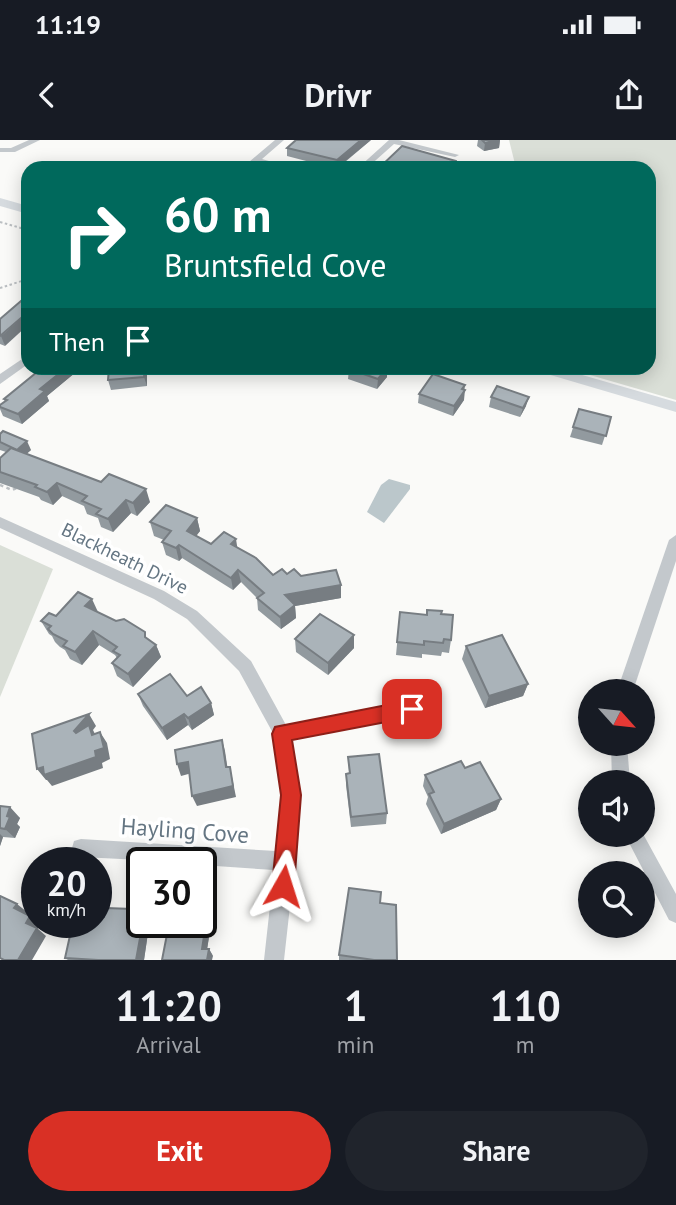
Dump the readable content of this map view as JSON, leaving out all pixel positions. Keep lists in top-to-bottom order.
{
  "streets": {
    "street": ["Blackheath Drive", "Hayling Cove"]
  },
  "crossings": [
    ["Blackheath Drive", "Hayling Cove"]
  ],
  "north": "bottom right",
  "page": {
    "status": "11:19",
    "header": "Drivr",
    "turn": ["60 m", "Bruntsfield Cove"],
    "then": "Then",
    "speed": "20 km/h",
    "limit": "30",
    "eta": [
      "11:20",
      "Arrival",
      "1",
      "min",
      "110",
      "m"
    ],
    "buttons": ["Exit", "Share"]
  }
}
